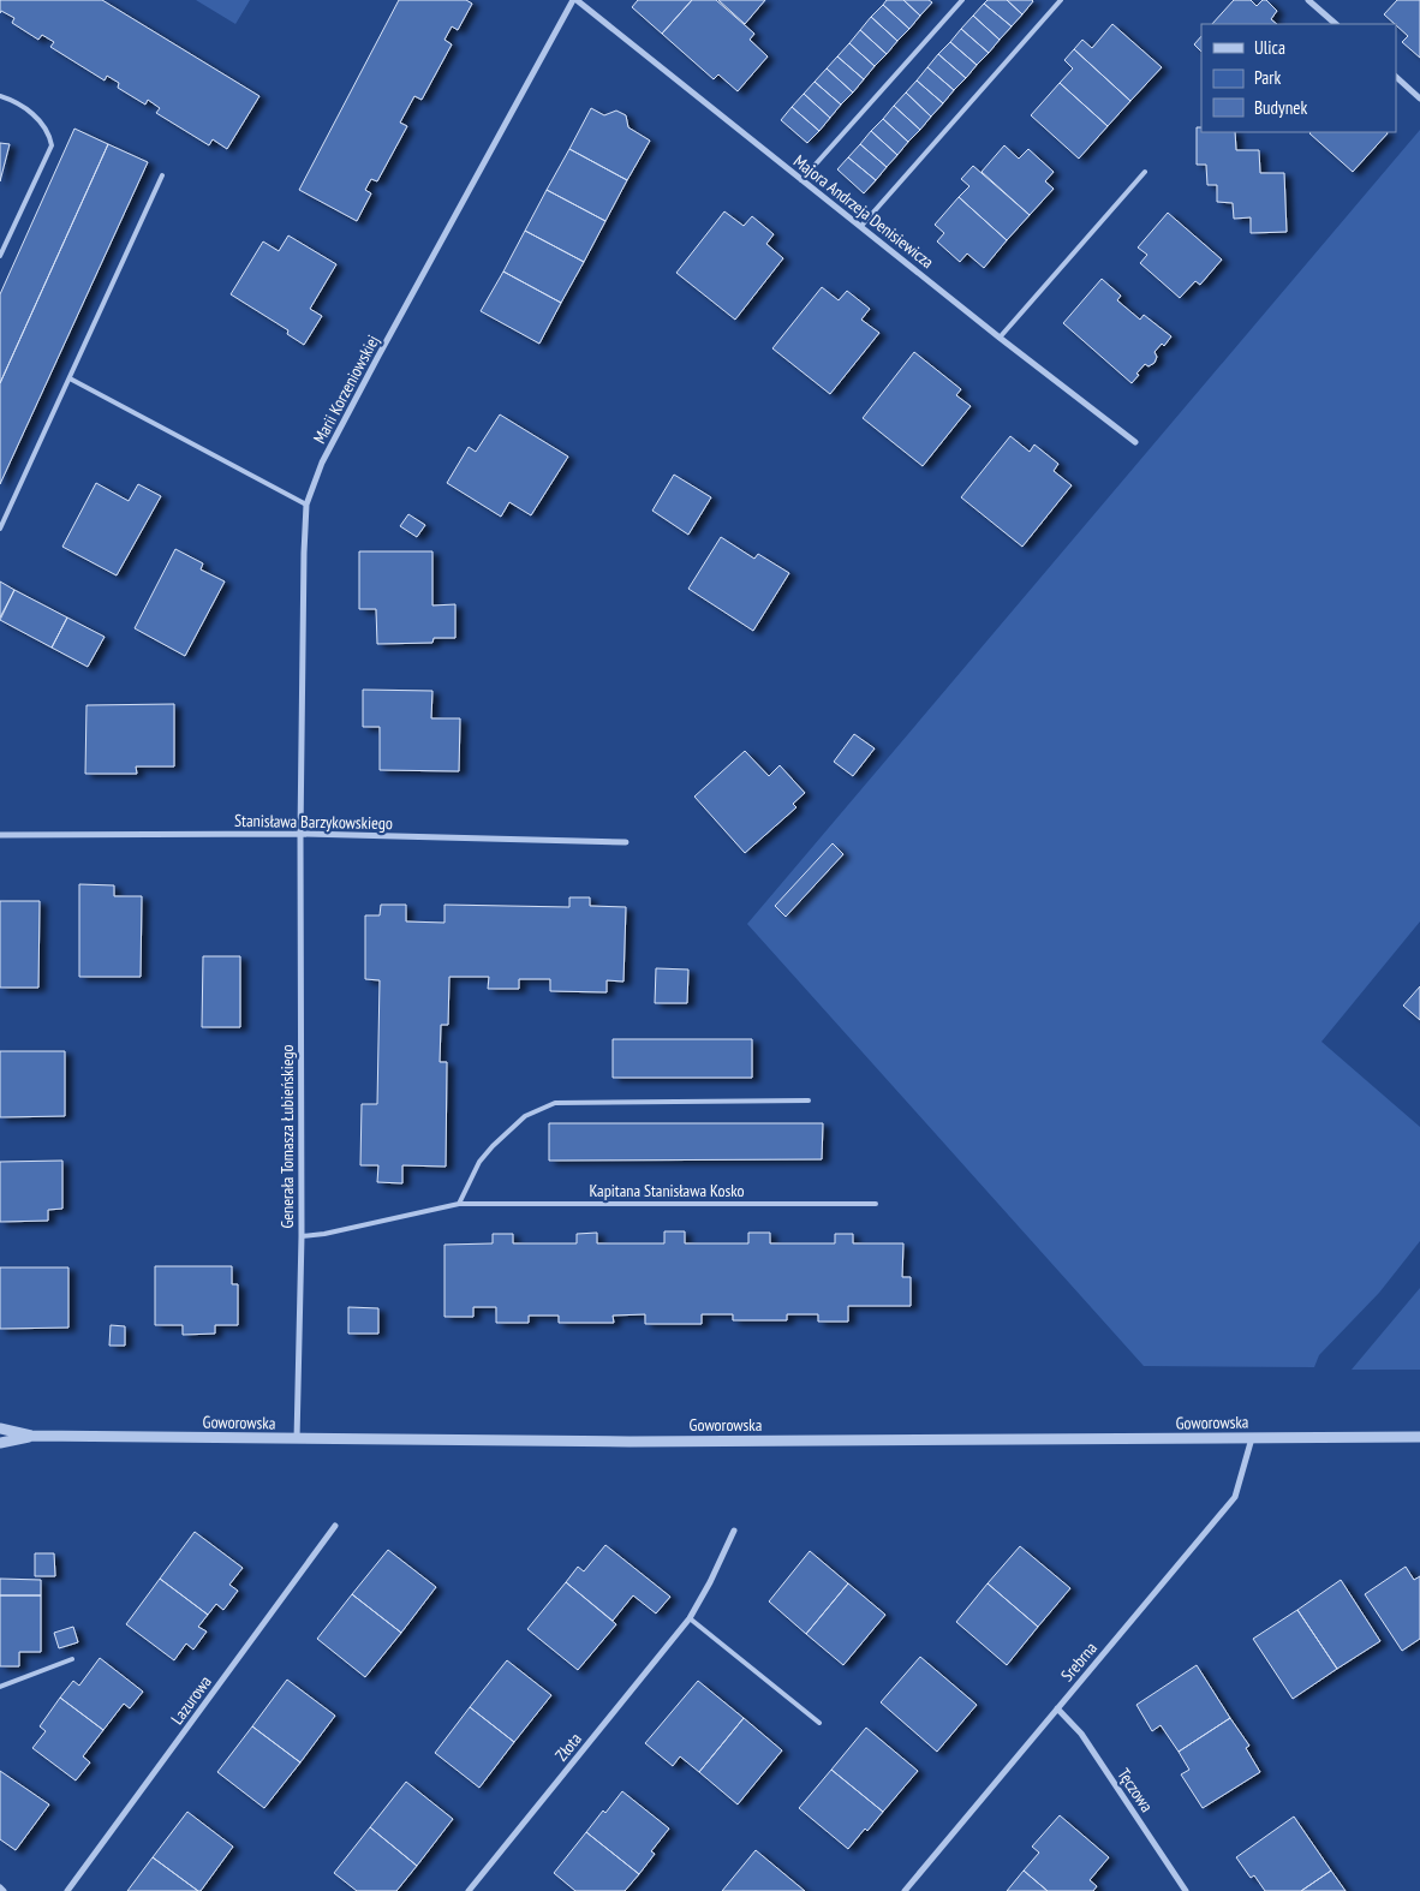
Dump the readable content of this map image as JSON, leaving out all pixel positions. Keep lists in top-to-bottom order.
{
  "streets": {
    "street": [
      "Majora Andrzeja Denisiewicza",
      "Marii Korzeniowskiej",
      "Stanisława Barzykowskiego",
      "Generała Tomasza Łubieńskiego",
      "Goworowska",
      "Srebrna",
      "Lazurowa",
      "Złota",
      "Tęczowa"
    ],
    "lane": ["Kapitana Stanisława Kosko"]
  },
  "crossings": [
    ["Majora Andrzeja Denisiewicza", "Marii Korzeniowskiej"],
    ["Marii Korzeniowskiej", "Stanisława Barzykowskiego"],
    ["Marii Korzeniowskiej", "Generała Tomasza Łubieńskiego"],
    ["Stanisława Barzykowskiego", "Generała Tomasza Łubieńskiego"],
    ["Generała Tomasza Łubieńskiego", "Kapitana Stanisława Kosko"],
    ["Generała Tomasza Łubieńskiego", "Goworowska"],
    ["Goworowska", "Srebrna"],
    ["Srebrna", "Tęczowa"]
  ],
  "legend": ["Ulica", "Park", "Budynek"]
}
